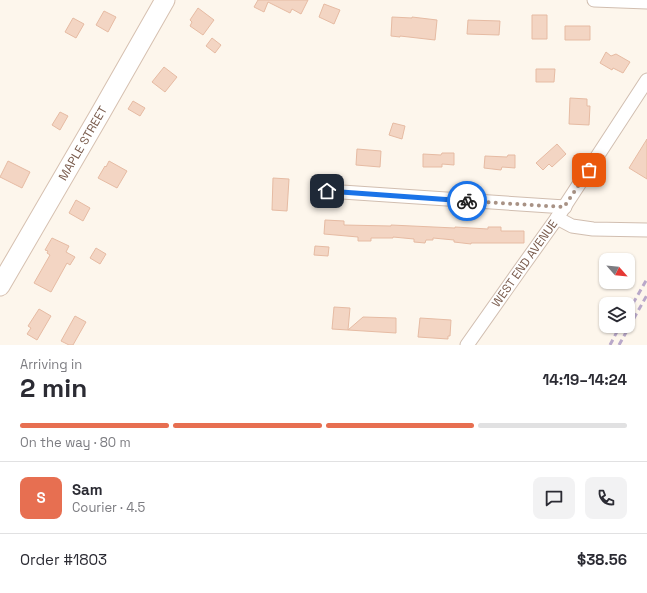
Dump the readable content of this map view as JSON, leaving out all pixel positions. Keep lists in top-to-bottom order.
{
  "streets": {
    "street": ["MAPLE STREET", "WEST END AVENUE"]
  },
  "north": "bottom right",
  "page": {
    "heading": ["2 min", "Arriving in", "14:19–14:24"],
    "panel": [
      "Sam",
      "Courier · 4.5",
      "Order #1803",
      "$38.56"
    ],
    "bar": "On the way · 80 m",
    "round": "S"
  }
}
